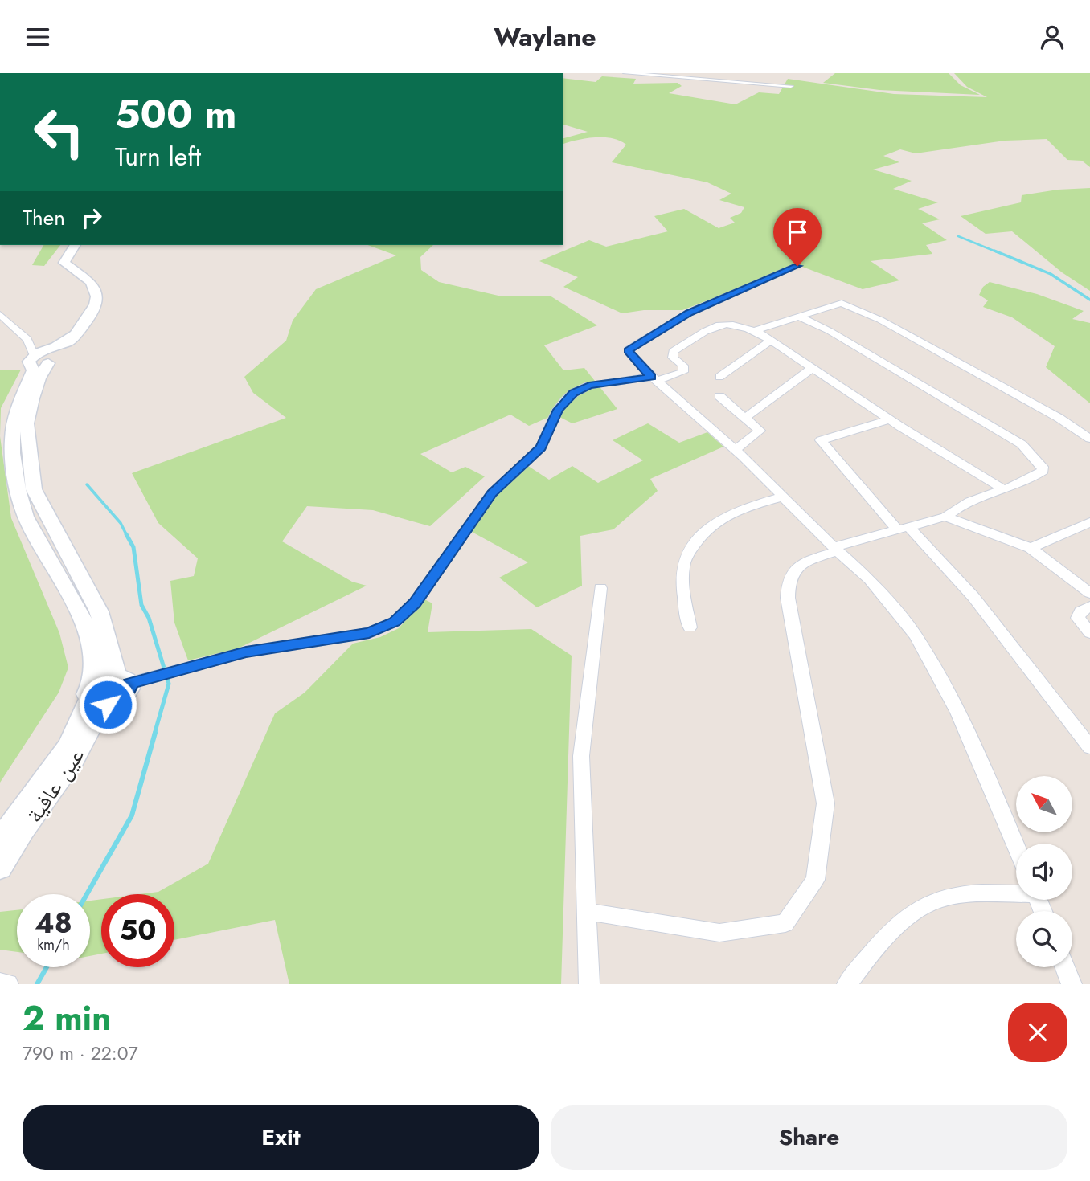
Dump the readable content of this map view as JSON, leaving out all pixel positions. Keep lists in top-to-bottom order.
{
  "streets": {
    "main road": ["عين عافية"]
  },
  "north": "top left",
  "page": {
    "header": "Waylane",
    "turn": ["500 m", "Turn left"],
    "then": "Then",
    "speed": "48 km/h",
    "limit": "50",
    "heading": ["2 min", "790 m · 22:07"],
    "buttons": ["Exit", "Share"]
  }
}
